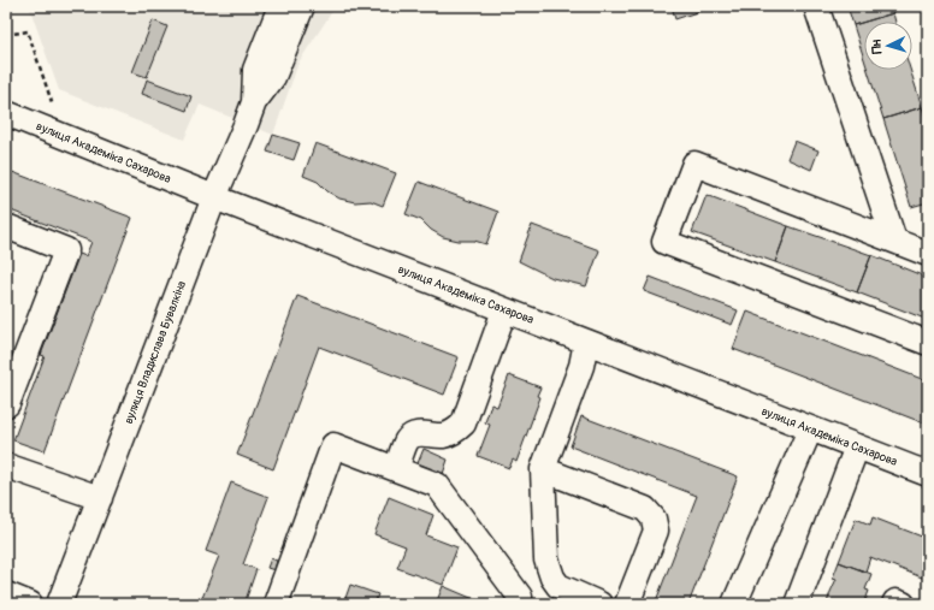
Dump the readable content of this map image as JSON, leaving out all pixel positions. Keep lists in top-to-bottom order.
{
  "streets": {
    "street": ["вулиця Академіка Сахарова", "вулиця Владислава Бувалкіна"]
  },
  "crossings": [
    ["вулиця Академіка Сахарова", "вулиця Владислава Бувалкіна"]
  ],
  "north": "left"
}
